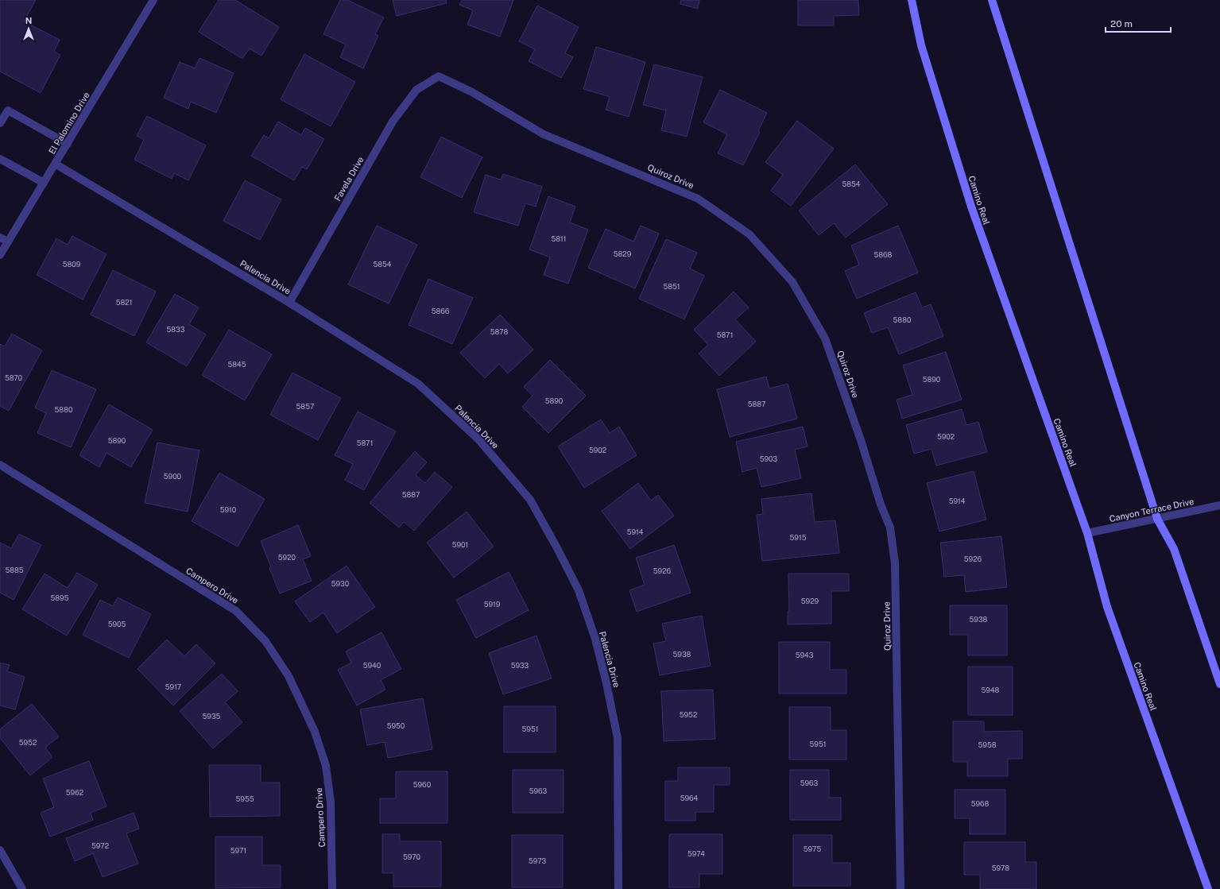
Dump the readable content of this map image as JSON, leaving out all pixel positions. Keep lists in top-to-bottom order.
{
  "streets": {
    "main road": ["Camino Real"],
    "street": [
      "El Palomino Drive",
      "Quiroz Drive",
      "Favela Drive",
      "Palencia Drive",
      "Canyon Terrace Drive",
      "Campero Drive"
    ]
  },
  "crossings": [
    ["El Palomino Drive", "Palencia Drive"],
    ["Quiroz Drive", "Favela Drive"],
    ["Favela Drive", "Palencia Drive"],
    ["Camino Real", "Canyon Terrace Drive"]
  ],
  "house_numbers": [
    "5854",
    "5811",
    "5829",
    "5868",
    "5809",
    "5854",
    "5851",
    "5821",
    "5866",
    "5880",
    "5833",
    "5878",
    "5871",
    "5845",
    "5870",
    "5890",
    "5890",
    "5887",
    "5857",
    "5880",
    "5902",
    "5890",
    "5871",
    "5902",
    "5903",
    "5900",
    "5887",
    "5914",
    "5910",
    "5914",
    "5915",
    "5901",
    "5920",
    "5926",
    "5885",
    "5926",
    "5930",
    "5895",
    "5929",
    "5919",
    "5938",
    "5905",
    "5938",
    "5943",
    "5940",
    "5933",
    "5917",
    "5948",
    "5952",
    "5935",
    "5950",
    "5951",
    "5952",
    "5951",
    "5958",
    "5963",
    "5960",
    "5963",
    "5962",
    "5964",
    "5955",
    "5968",
    "5972",
    "5975",
    "5971",
    "5974",
    "5970",
    "5973",
    "5978"
  ],
  "scale_bar": "20 m",
  "north": "top"
}
